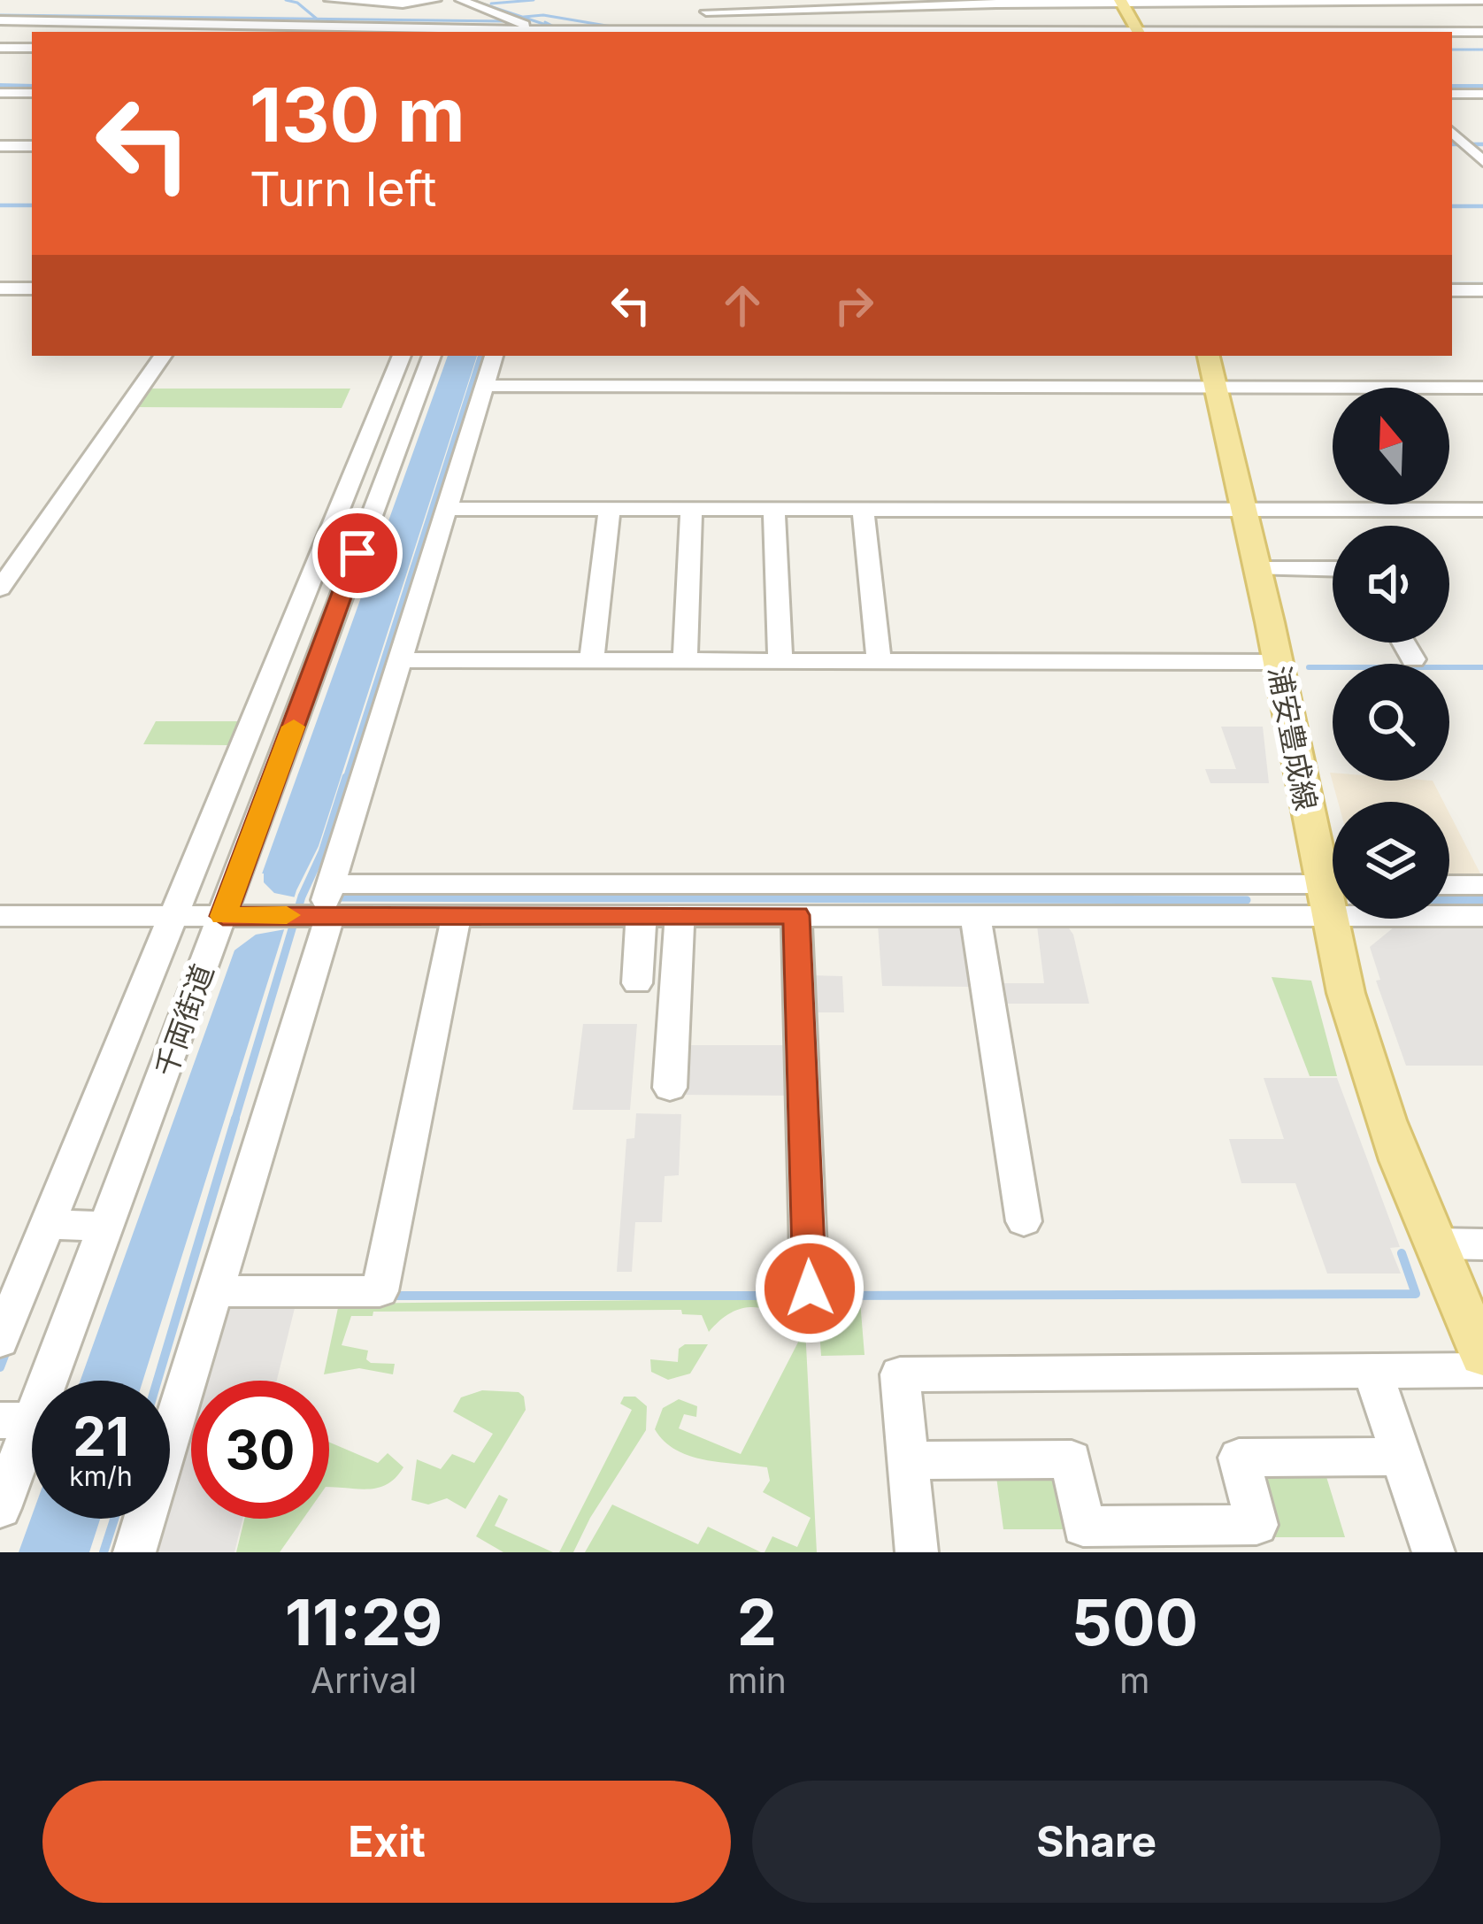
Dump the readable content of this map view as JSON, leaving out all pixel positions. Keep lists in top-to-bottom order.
{
  "streets": {
    "main road": ["浦安豊成線"],
    "street": ["千両街道"]
  },
  "north": "top",
  "page": {
    "turn": ["130 m", "Turn left"],
    "speed": "21 km/h",
    "limit": "30",
    "eta": [
      "11:29",
      "Arrival",
      "2",
      "min",
      "500",
      "m"
    ],
    "buttons": ["Exit", "Share"]
  }
}
